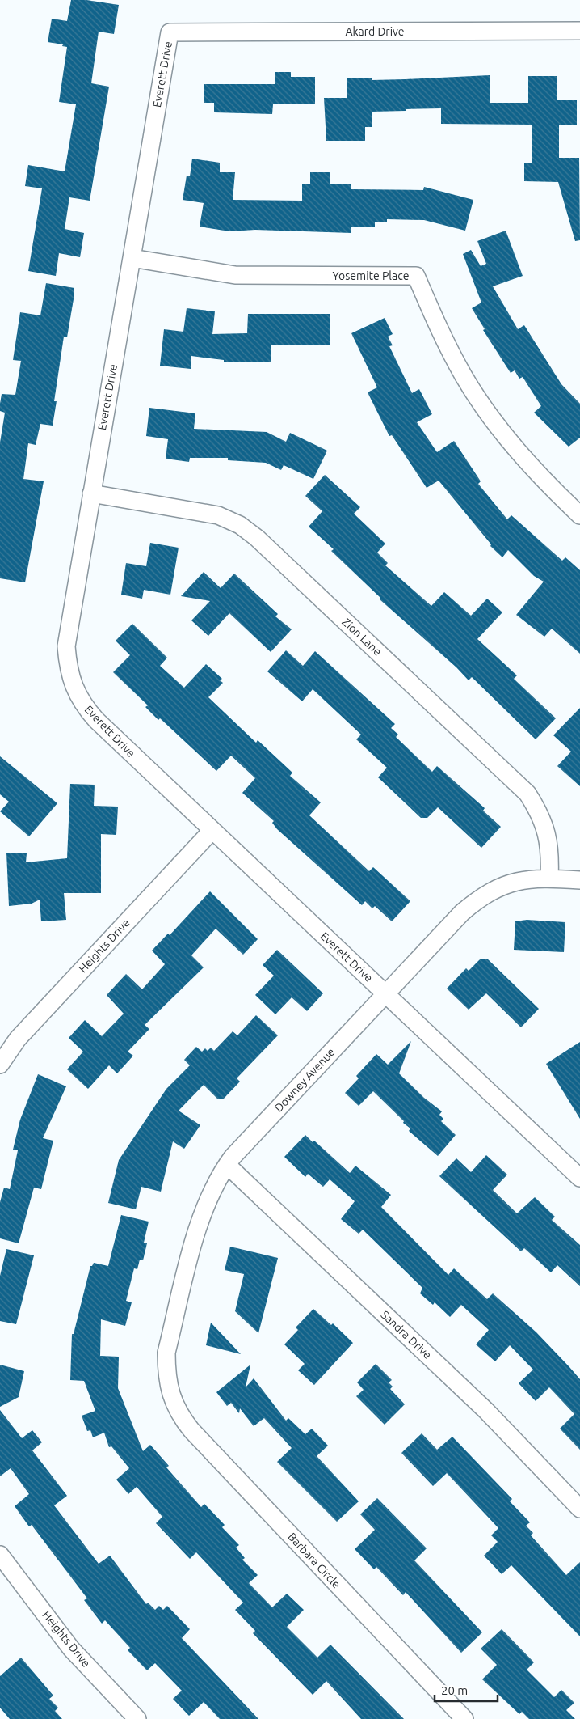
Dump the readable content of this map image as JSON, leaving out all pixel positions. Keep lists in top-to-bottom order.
{
  "streets": {
    "street": [
      "Akard Drive",
      "Everett Drive",
      "Yosemite Place",
      "Zion Lane",
      "Heights Drive",
      "Downey Avenue",
      "Sandra Drive",
      "Barbara Circle"
    ]
  },
  "crossings": [
    ["Akard Drive", "Everett Drive"],
    ["Everett Drive", "Yosemite Place"],
    ["Everett Drive", "Zion Lane"],
    ["Everett Drive", "Heights Drive"],
    ["Everett Drive", "Downey Avenue"],
    ["Zion Lane", "Downey Avenue"],
    ["Downey Avenue", "Sandra Drive"],
    ["Downey Avenue", "Barbara Circle"]
  ],
  "scale_bar": "20 m"
}
